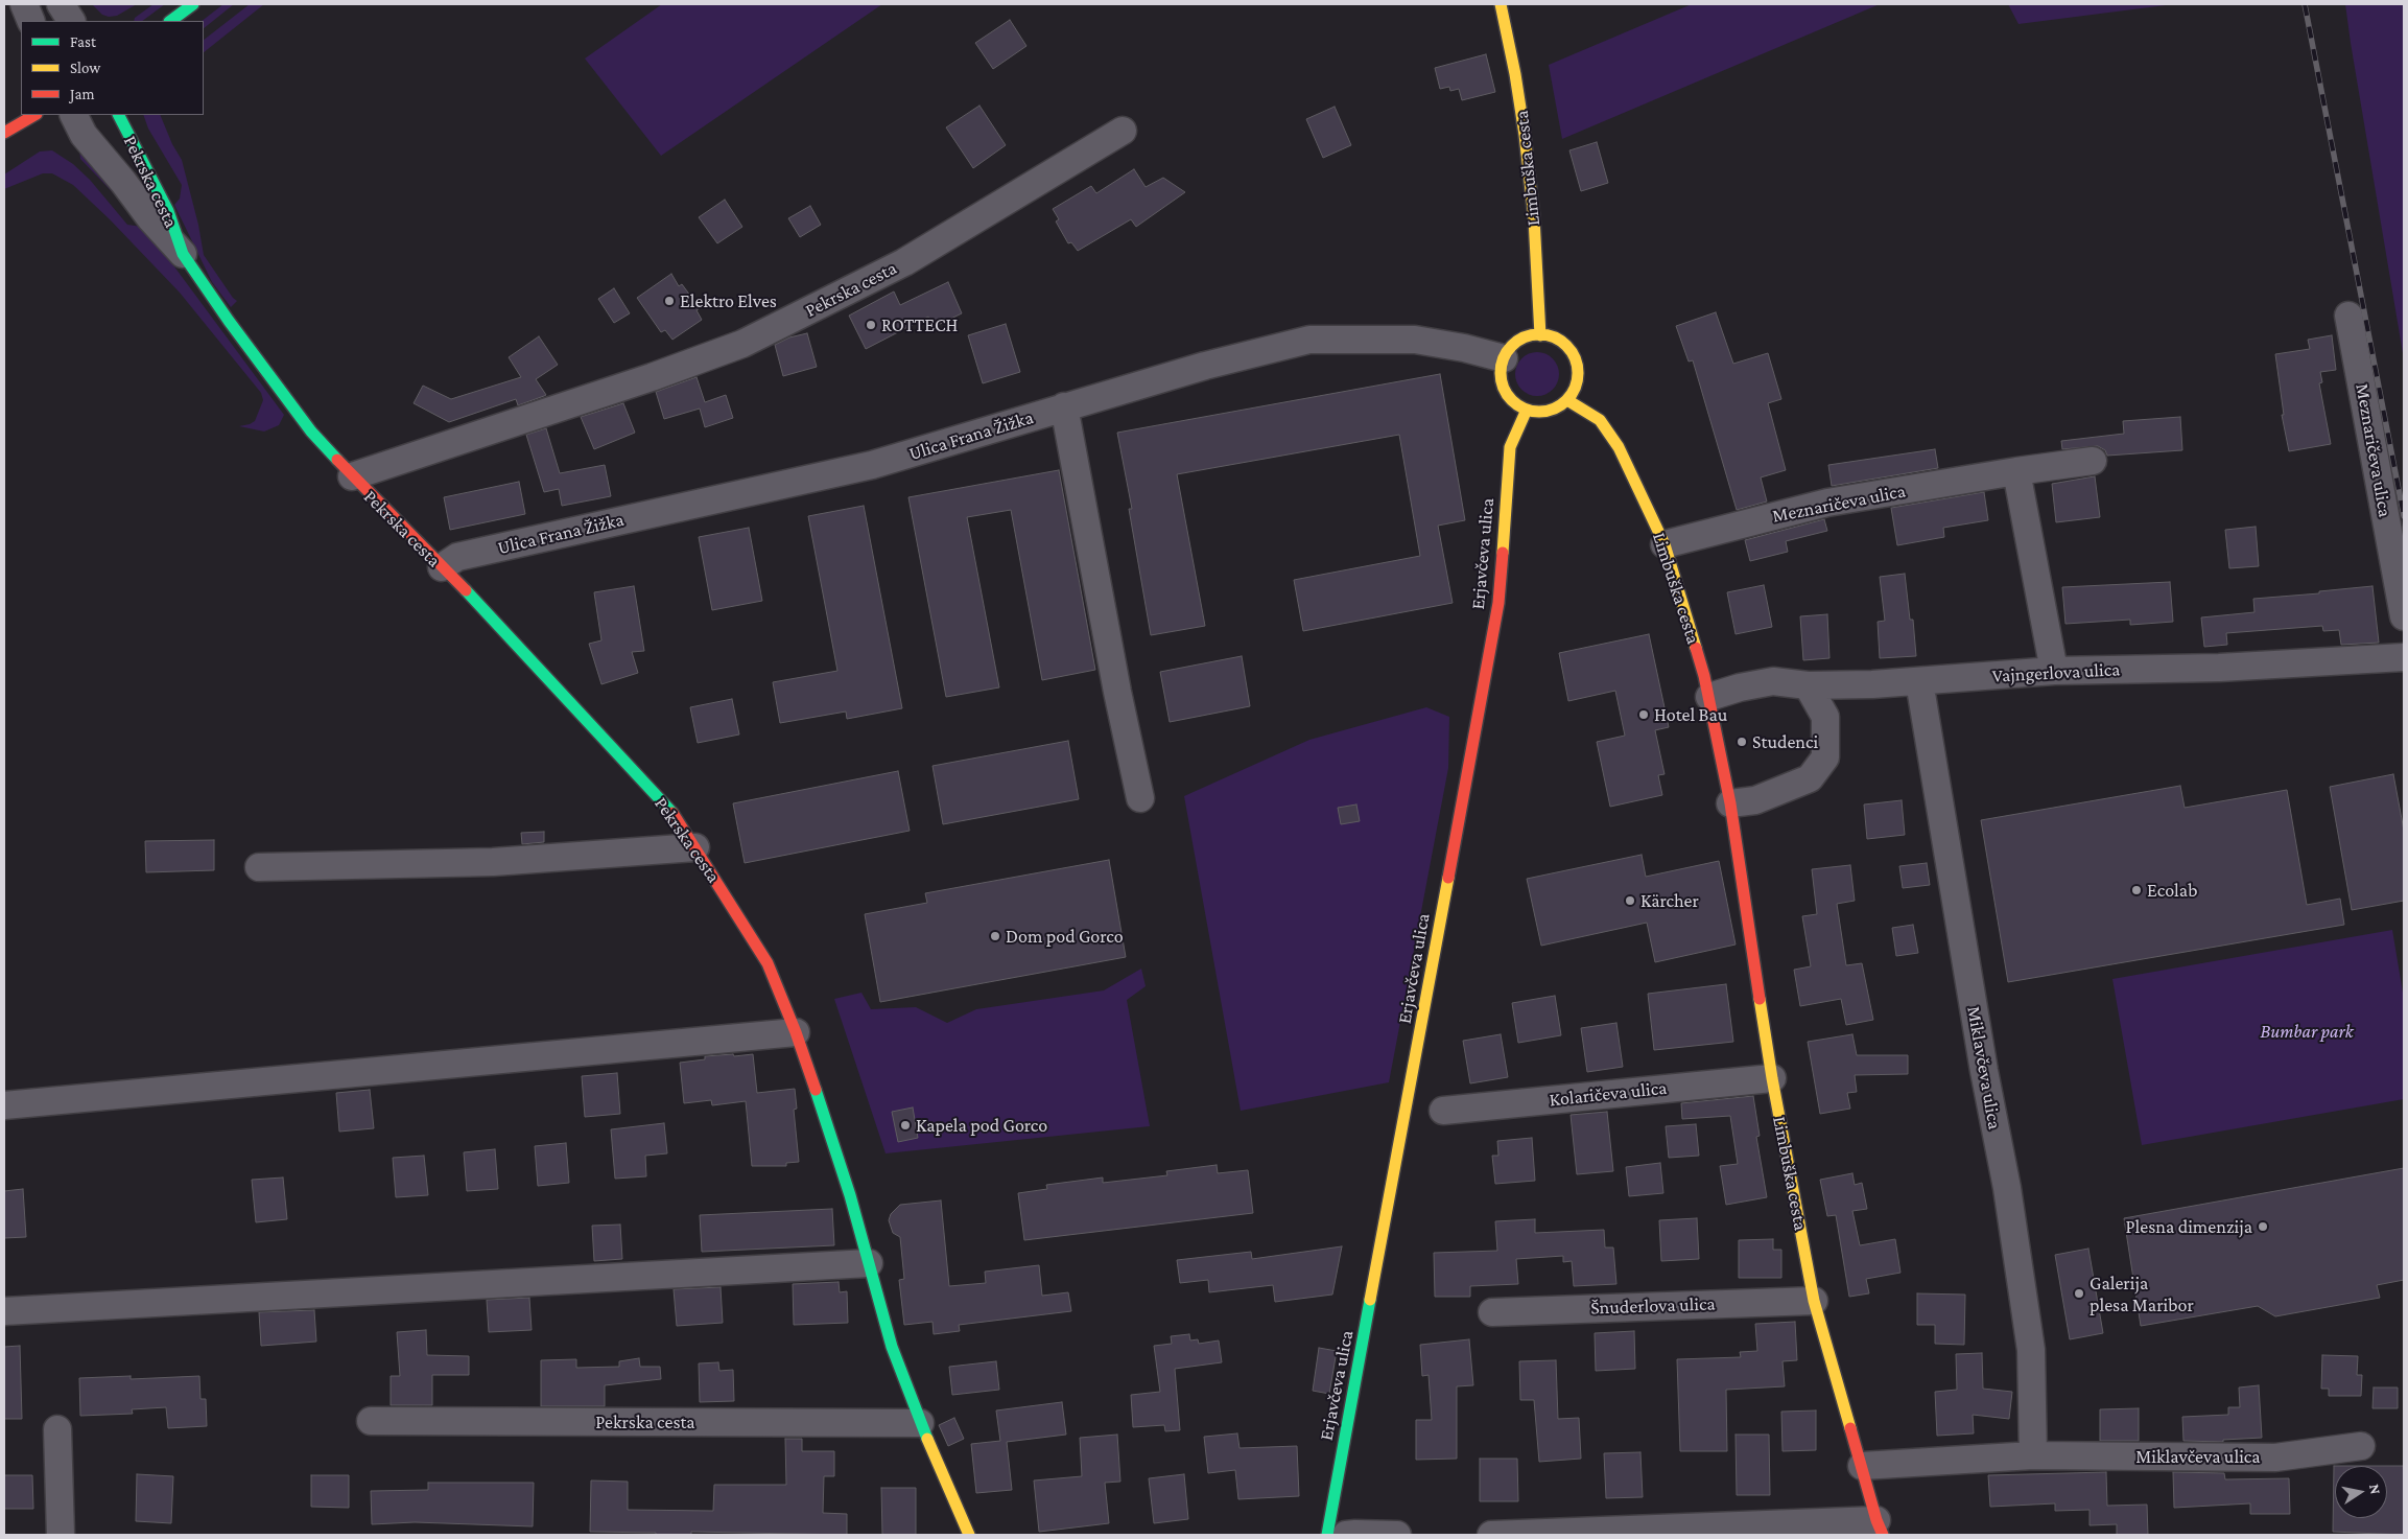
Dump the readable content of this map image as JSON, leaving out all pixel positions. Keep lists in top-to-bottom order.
{
  "streets": {
    "street": [
      "Limbuška cesta",
      "Pekrska cesta",
      "Ulica Frana Žižka",
      "Meznaričeva ulica",
      "Erjavčeva ulica",
      "Vajngerlova ulica",
      "Miklavčeva ulica",
      "Kolaričeva ulica",
      "Šnuderlova ulica"
    ]
  },
  "crossings": [
    ["Limbuška cesta", "Ulica Frana Žižka"],
    ["Limbuška cesta", "Meznaričeva ulica"],
    ["Limbuška cesta", "Erjavčeva ulica"],
    ["Limbuška cesta", "Vajngerlova ulica"],
    ["Limbuška cesta", "Miklavčeva ulica"],
    ["Limbuška cesta", "Kolaričeva ulica"],
    ["Limbuška cesta", "Šnuderlova ulica"],
    ["Pekrska cesta", "Ulica Frana Žižka"],
    ["Ulica Frana Žižka", "Erjavčeva ulica"],
    ["Vajngerlova ulica", "Miklavčeva ulica"]
  ],
  "parks": ["Bumbar park"],
  "places": [
    "Elektro Elves",
    "ROTTECH",
    "Hotel Bau",
    "Studenci",
    "Ecolab",
    "Kärcher",
    "Dom pod Gorco",
    "Kapela pod Gorco",
    "Plesna dimenzija",
    "Galerija plesa Maribor"
  ],
  "legend": ["Fast", "Slow", "Jam"],
  "north": "right"
}
